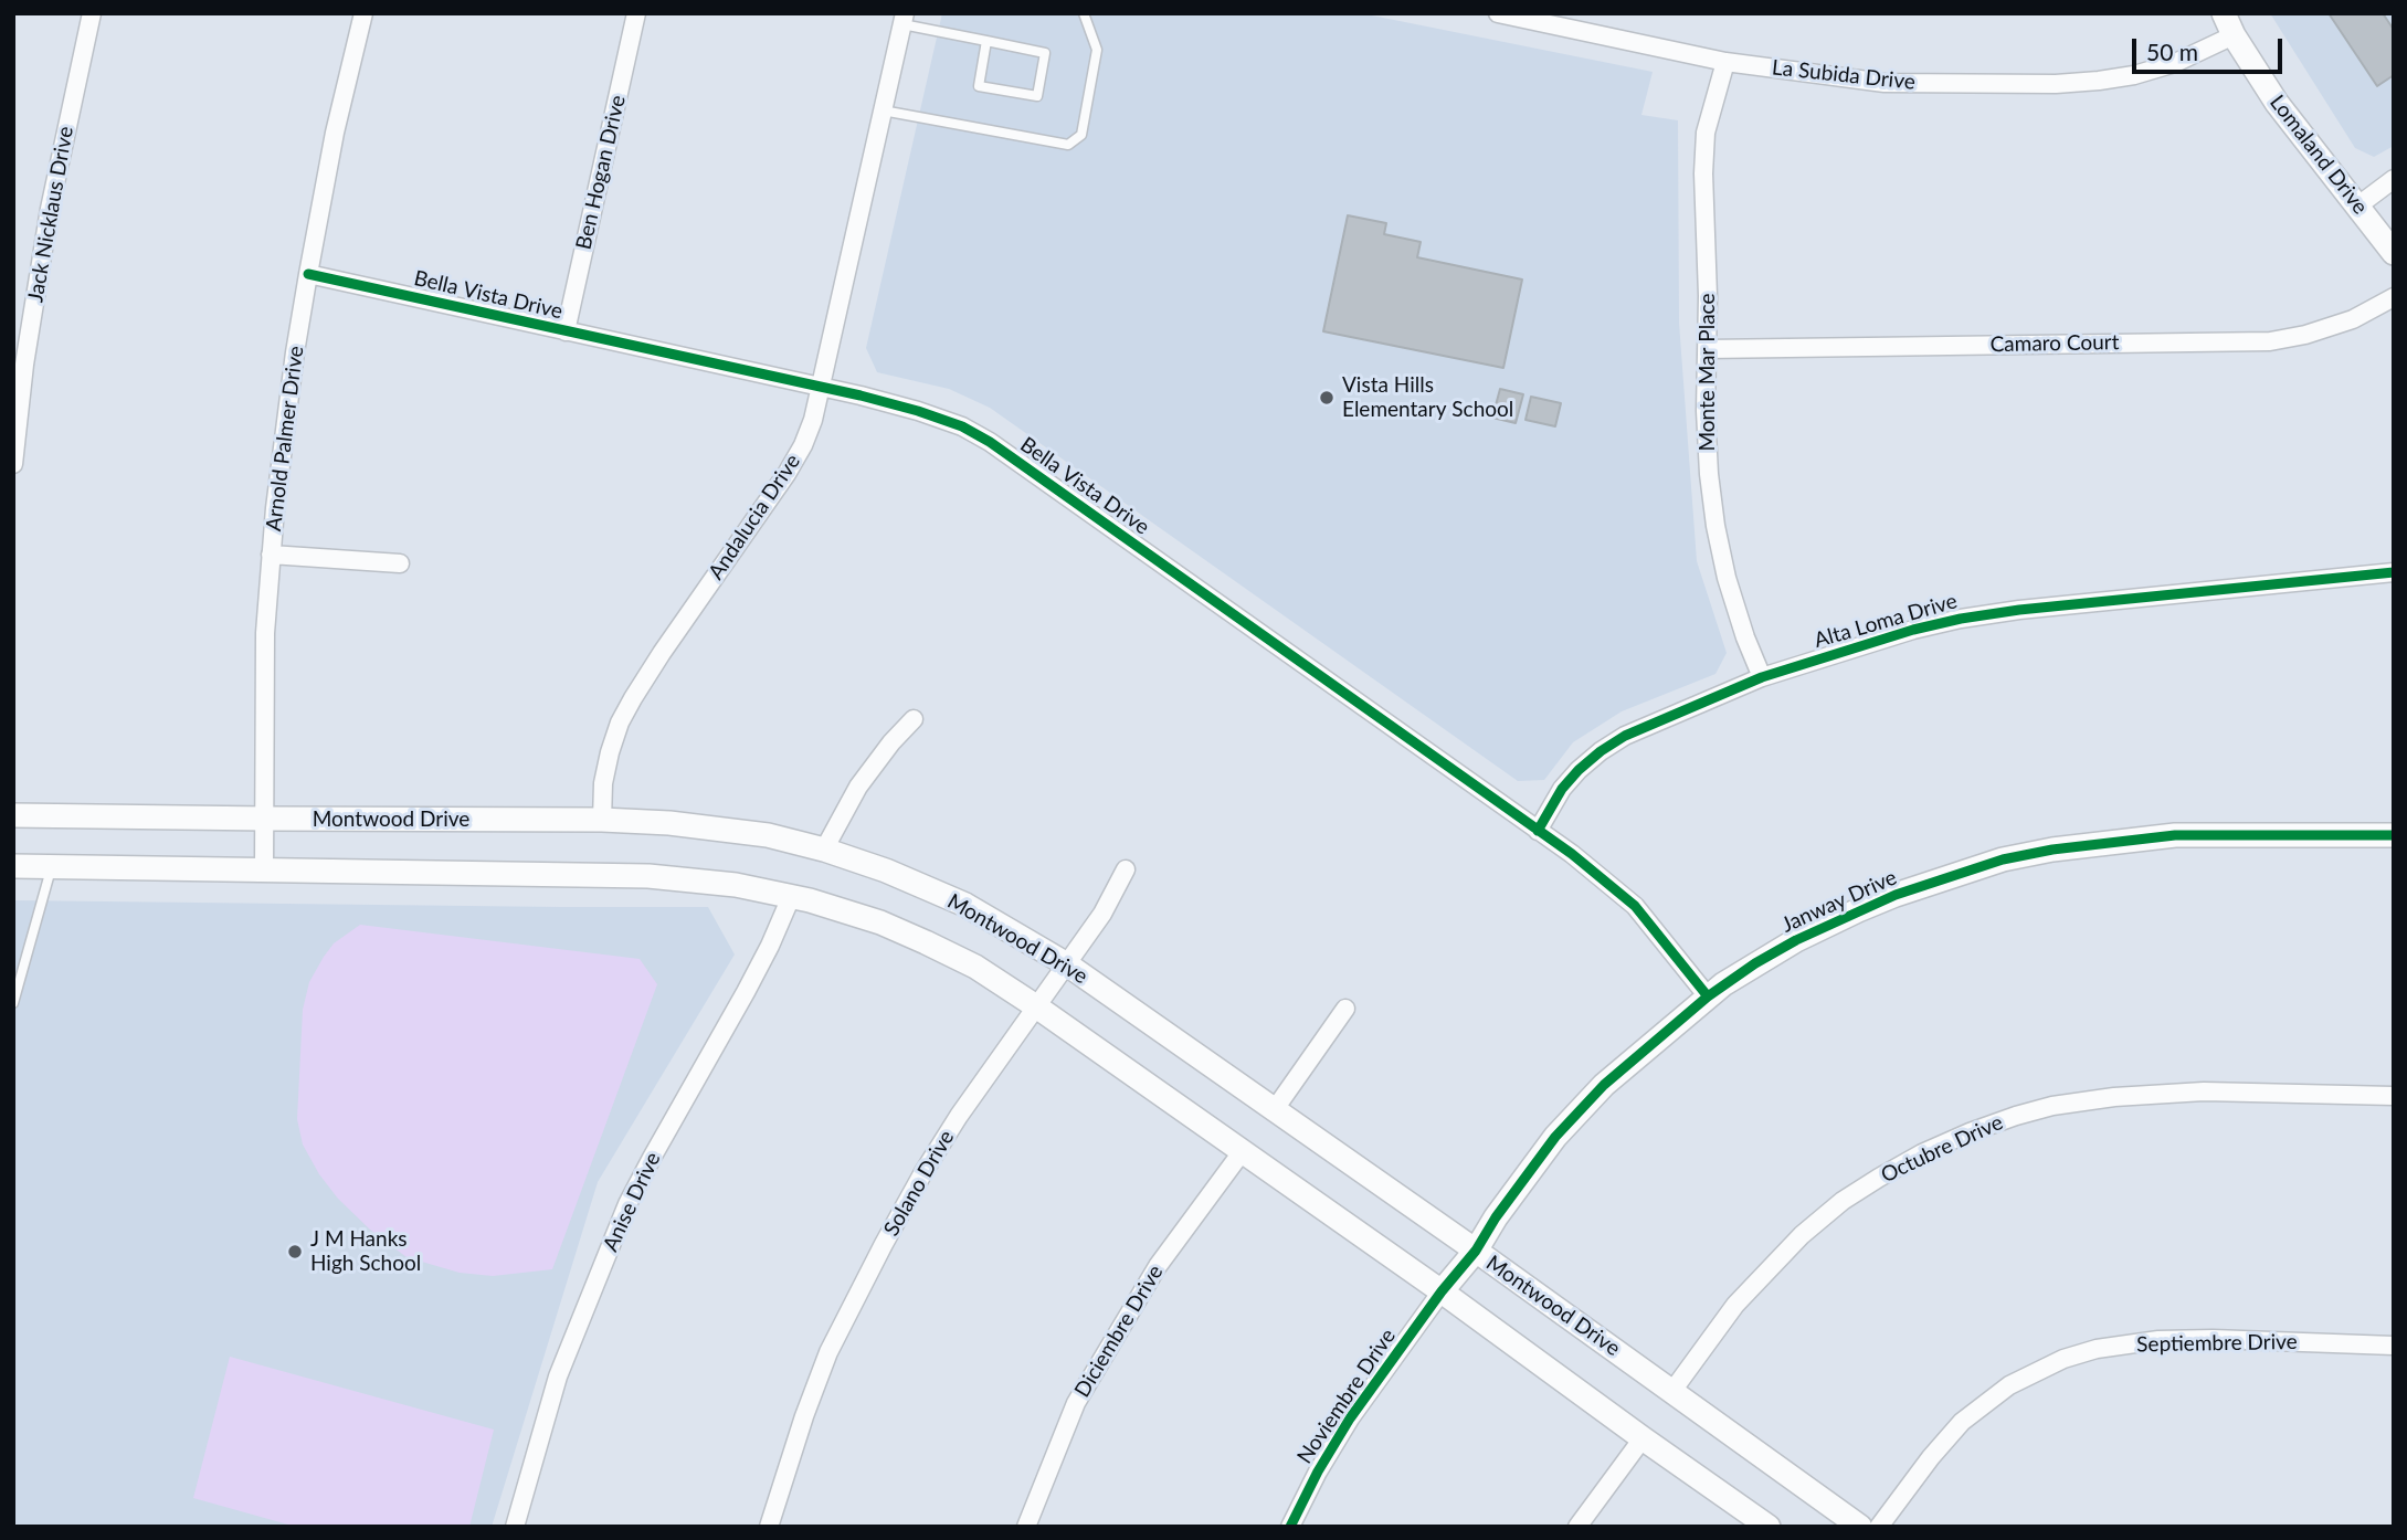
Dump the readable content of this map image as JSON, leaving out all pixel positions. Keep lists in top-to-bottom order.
{
  "streets": {
    "main road": ["Lomaland Drive", "Montwood Drive", "Janway Drive"],
    "street": [
      "La Subida Drive",
      "Ben Hogan Drive",
      "Jack Nicklaus Drive",
      "Bella Vista Drive",
      "Camaro Court",
      "Monte Mar Place",
      "Arnold Palmer Drive",
      "Andalucia Drive",
      "Alta Loma Drive",
      "Octubre Drive",
      "Solano Drive",
      "Anise Drive",
      "Diciembre Drive",
      "Septiembre Drive",
      "Noviembre Drive"
    ]
  },
  "crossings": [
    ["La Subida Drive", "Lomaland Drive"],
    ["La Subida Drive", "Monte Mar Place"],
    ["Ben Hogan Drive", "Bella Vista Drive"],
    ["Bella Vista Drive", "Arnold Palmer Drive"],
    ["Bella Vista Drive", "Andalucia Drive"],
    ["Bella Vista Drive", "Alta Loma Drive"],
    ["Bella Vista Drive", "Janway Drive"],
    ["Camaro Court", "Monte Mar Place"],
    ["Monte Mar Place", "Alta Loma Drive"],
    ["Arnold Palmer Drive", "Montwood Drive"],
    ["Andalucia Drive", "Montwood Drive"],
    ["Montwood Drive", "Janway Drive"],
    ["Montwood Drive", "Octubre Drive"],
    ["Montwood Drive", "Solano Drive"],
    ["Janway Drive", "Noviembre Drive"]
  ],
  "places": ["Vista Hills Elementary School", "J M Hanks High School"],
  "scale_bar": "50 m"
}
